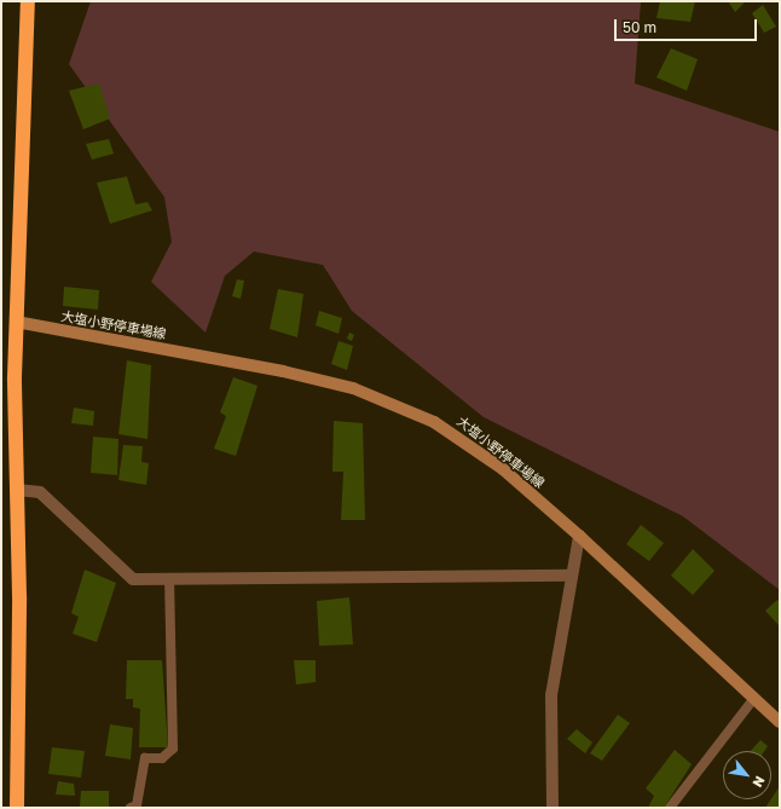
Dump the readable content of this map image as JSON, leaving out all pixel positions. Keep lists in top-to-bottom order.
{
  "streets": {
    "main road": ["大塩小野停車場線"]
  },
  "scale_bar": "50 m",
  "north": "bottom right"
}
